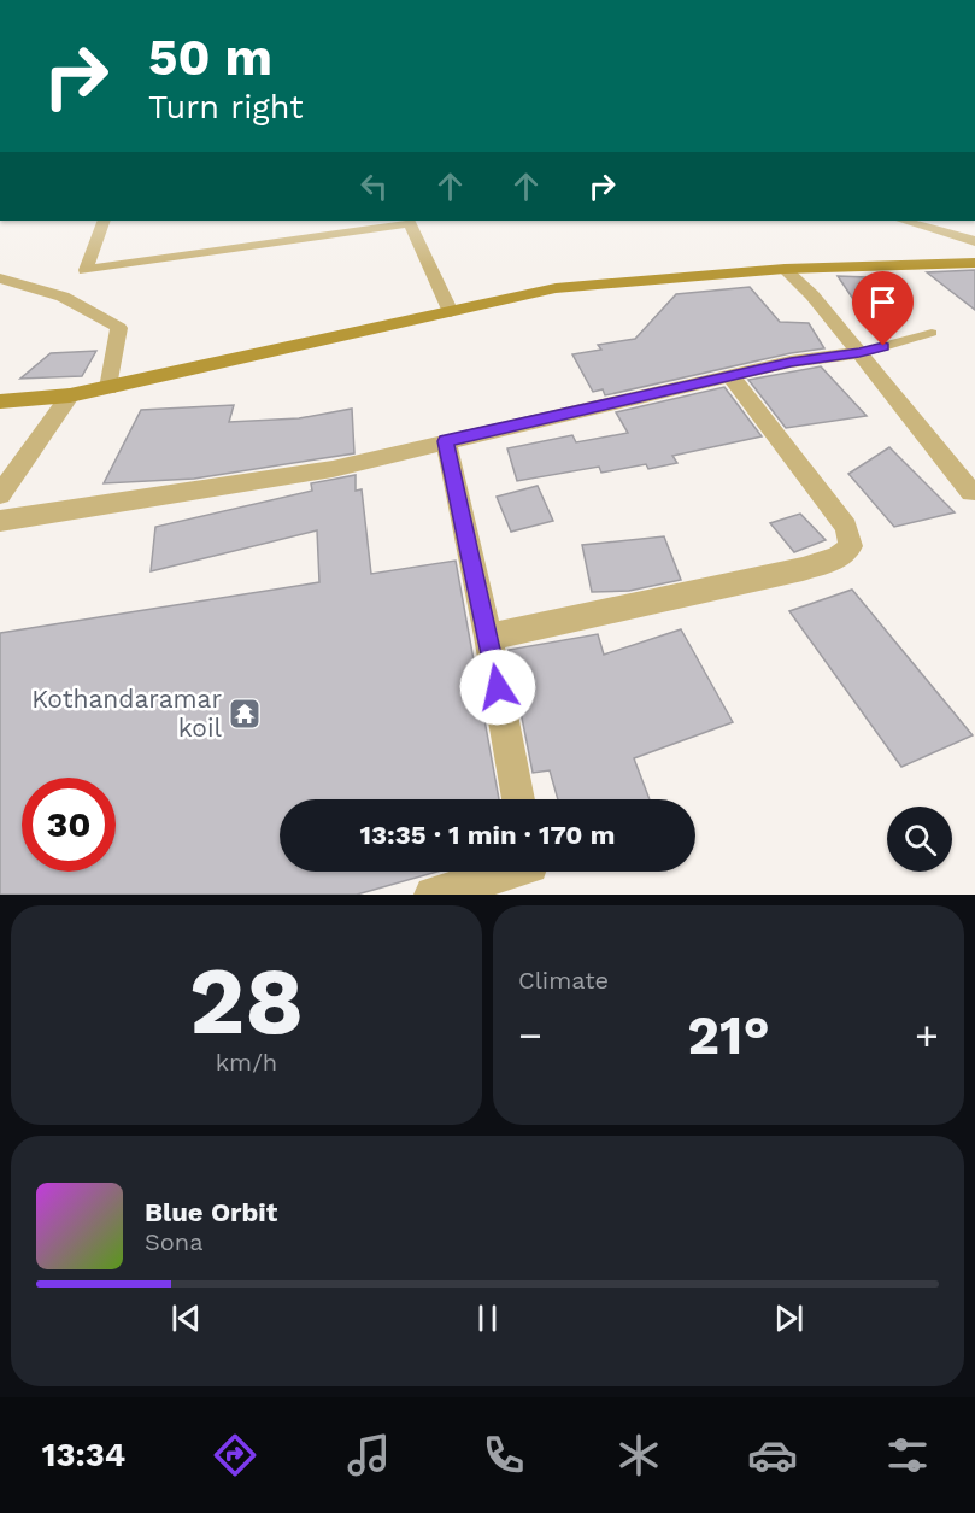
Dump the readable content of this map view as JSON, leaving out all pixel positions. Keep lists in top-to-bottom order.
{
  "places": {
    "temple": ["Kothandaramar koil"]
  },
  "page": {
    "turn": ["50 m", "Turn right"],
    "limit": "30",
    "trip": "13:35 · 1 min · 170 m",
    "tile": [
      ["28", "km/h"],
      "Climate"
    ],
    "heat": ["−", "21°", "+"],
    "song": ["Blue Orbit", "Sona"],
    "tabs": "13:34"
  }
}
